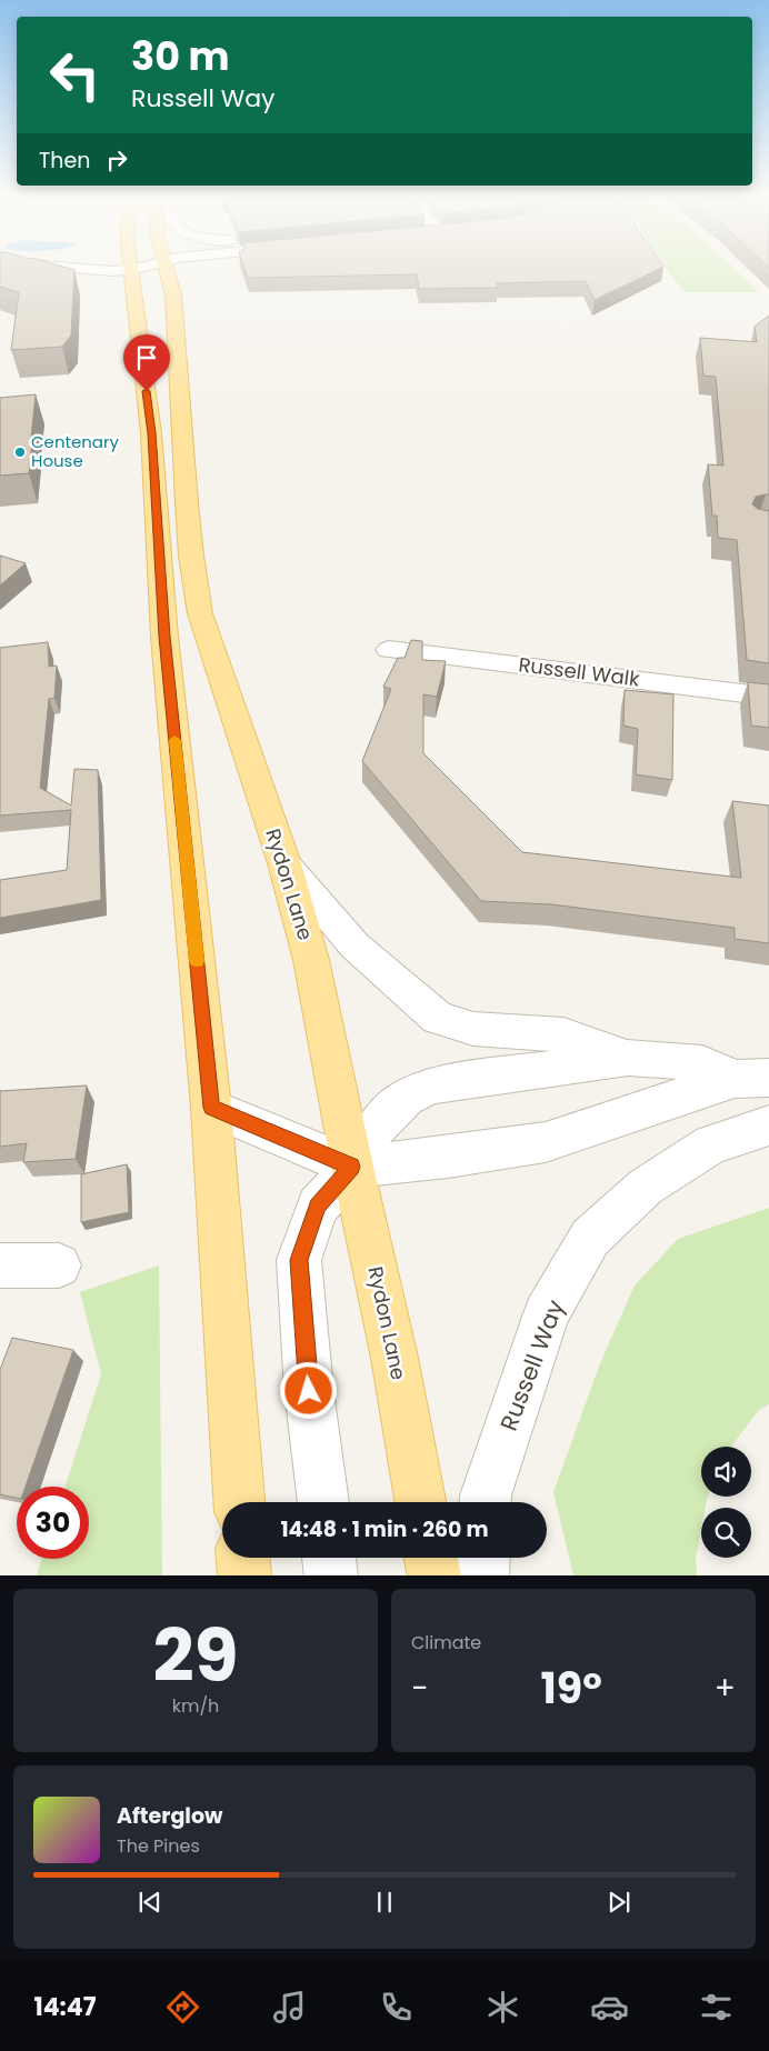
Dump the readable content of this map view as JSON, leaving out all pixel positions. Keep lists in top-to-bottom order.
{
  "streets": {
    "main road": ["Rydon Lane"],
    "street": ["Russell Walk", "Russell Way"]
  },
  "places": ["Centenary House"],
  "page": {
    "turn": ["30 m", "Russell Way"],
    "then": "Then",
    "limit": "30",
    "trip": "14:48 · 1 min · 260 m",
    "tile": [
      ["29", "km/h"],
      "Climate"
    ],
    "heat": ["−", "19°", "+"],
    "song": ["Afterglow", "The Pines"],
    "tabs": "14:47"
  }
}
